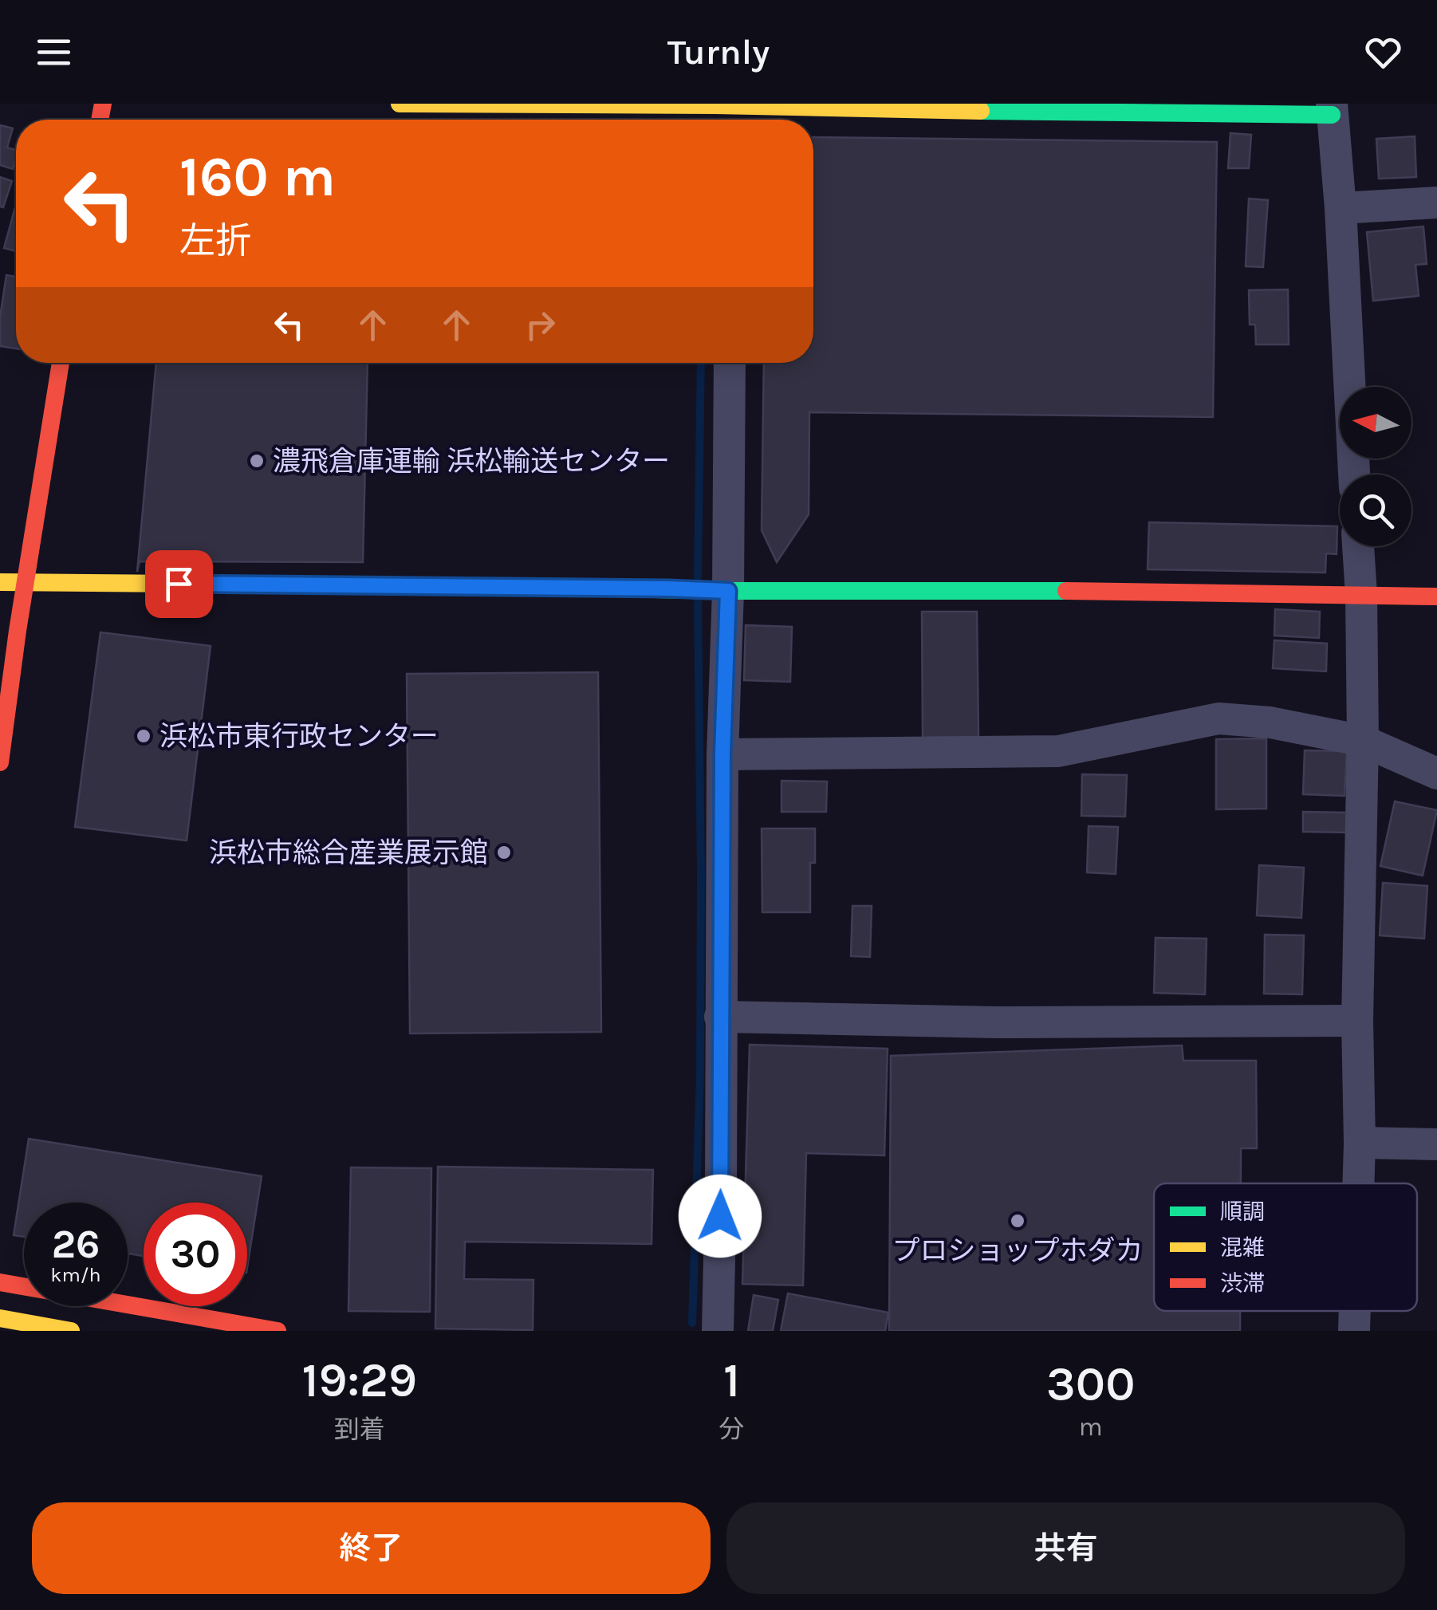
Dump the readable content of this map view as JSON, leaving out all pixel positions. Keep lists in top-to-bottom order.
{
  "places": [
    "濃飛倉庫運輸 浜松輸送センター",
    "浜松市東行政センター",
    "浜松市総合産業展示館",
    "プロショップホダカ"
  ],
  "legend": ["順調", "混雑", "渋滞"],
  "north": "left",
  "page": {
    "header": "Turnly",
    "turn": ["160 m", "左折"],
    "speed": "26 km/h",
    "limit": "30",
    "eta": [
      "19:29",
      "到着",
      "1",
      "分",
      "300",
      "m"
    ],
    "buttons": ["終了", "共有"]
  }
}
